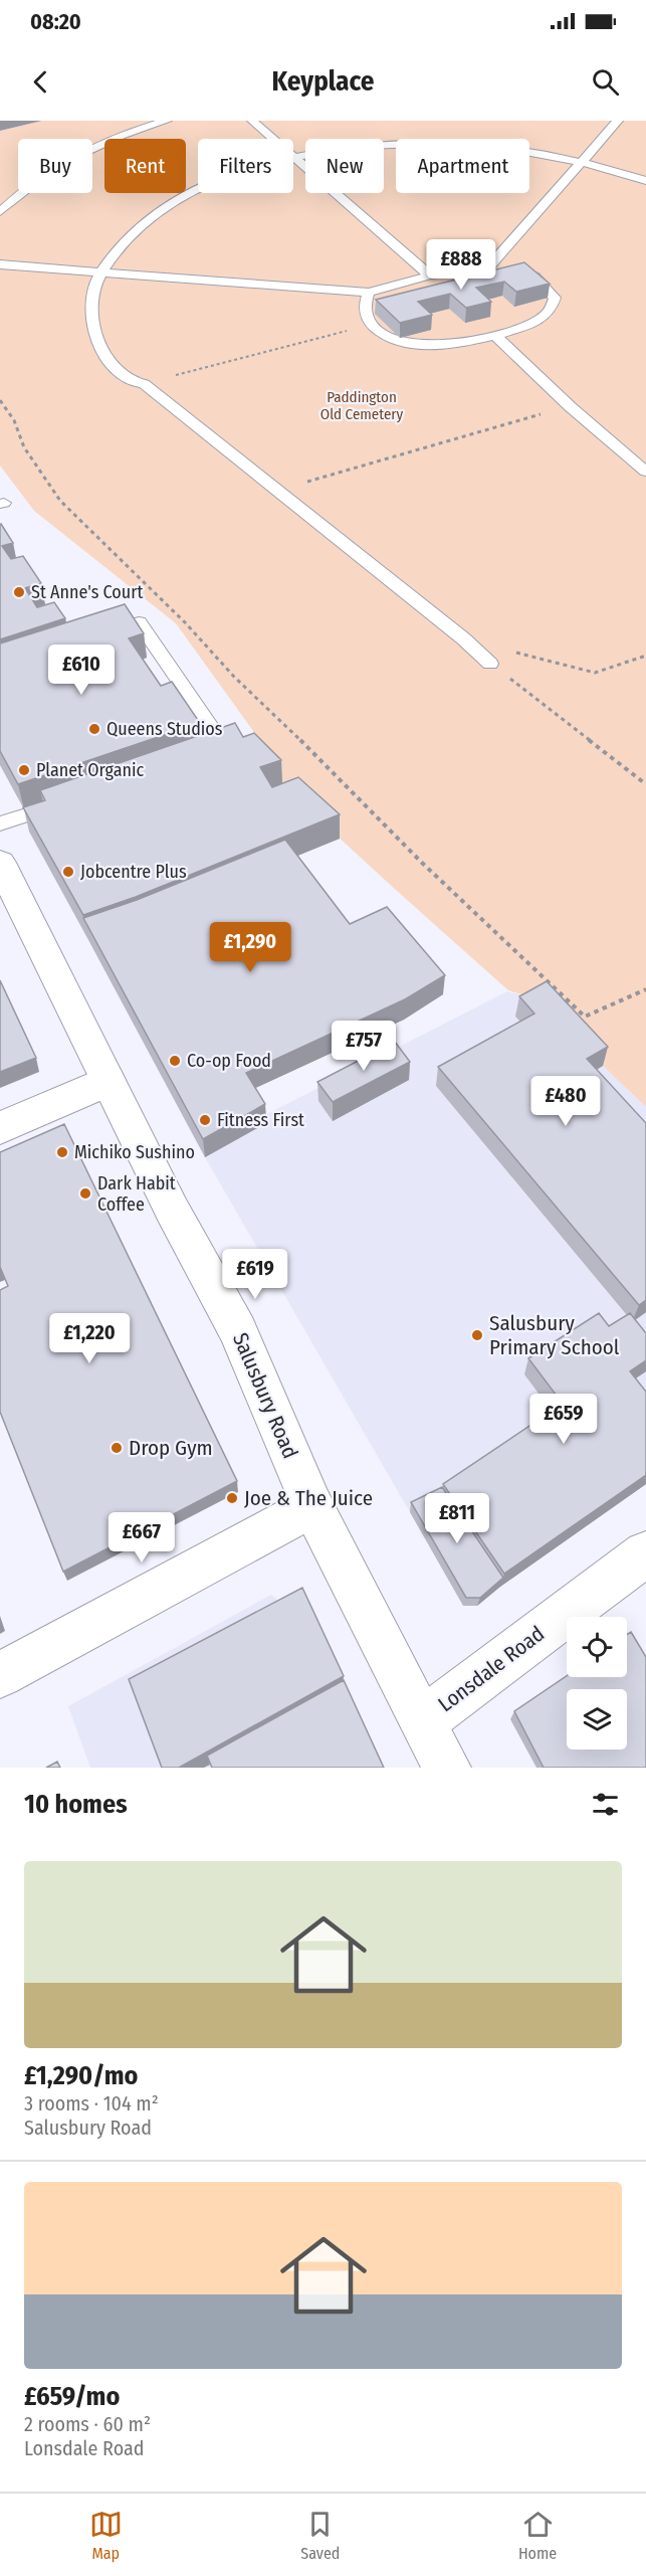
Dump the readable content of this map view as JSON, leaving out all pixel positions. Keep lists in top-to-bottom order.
{
  "streets": {
    "street": ["Salusbury Road", "Lonsdale Road"]
  },
  "crossings": [
    ["Salusbury Road", "Lonsdale Road"]
  ],
  "parks": ["Paddington Old Cemetery"],
  "places": [
    "St Anne's Court",
    "Queens Studios",
    "Planet Organic",
    "Jobcentre Plus",
    "Co-op Food",
    "Fitness First",
    "Michiko Sushino",
    "Dark Habit Coffee",
    "Salusbury Primary School",
    "Drop Gym",
    "Joe & The Juice"
  ],
  "page": {
    "status": "08:20",
    "header": "Keyplace",
    "chip": [
      "Buy",
      "Rent",
      "Filters",
      "New",
      "Apartment"
    ],
    "price": [
      "£888",
      "£610",
      "£1,290",
      "£757",
      "£480",
      "£619",
      "£1,220",
      "£659",
      "£811",
      "£667"
    ],
    "heading": "10 homes",
    "list": [
      {
        "name": "£1,290/mo",
        "note": "3 rooms · 104 m² · Salusbury Road"
      },
      {
        "name": "£659/mo",
        "note": "2 rooms · 60 m² · Lonsdale Road"
      }
    ],
    "tabs": ["Map", "Saved", "Home"]
  }
}
